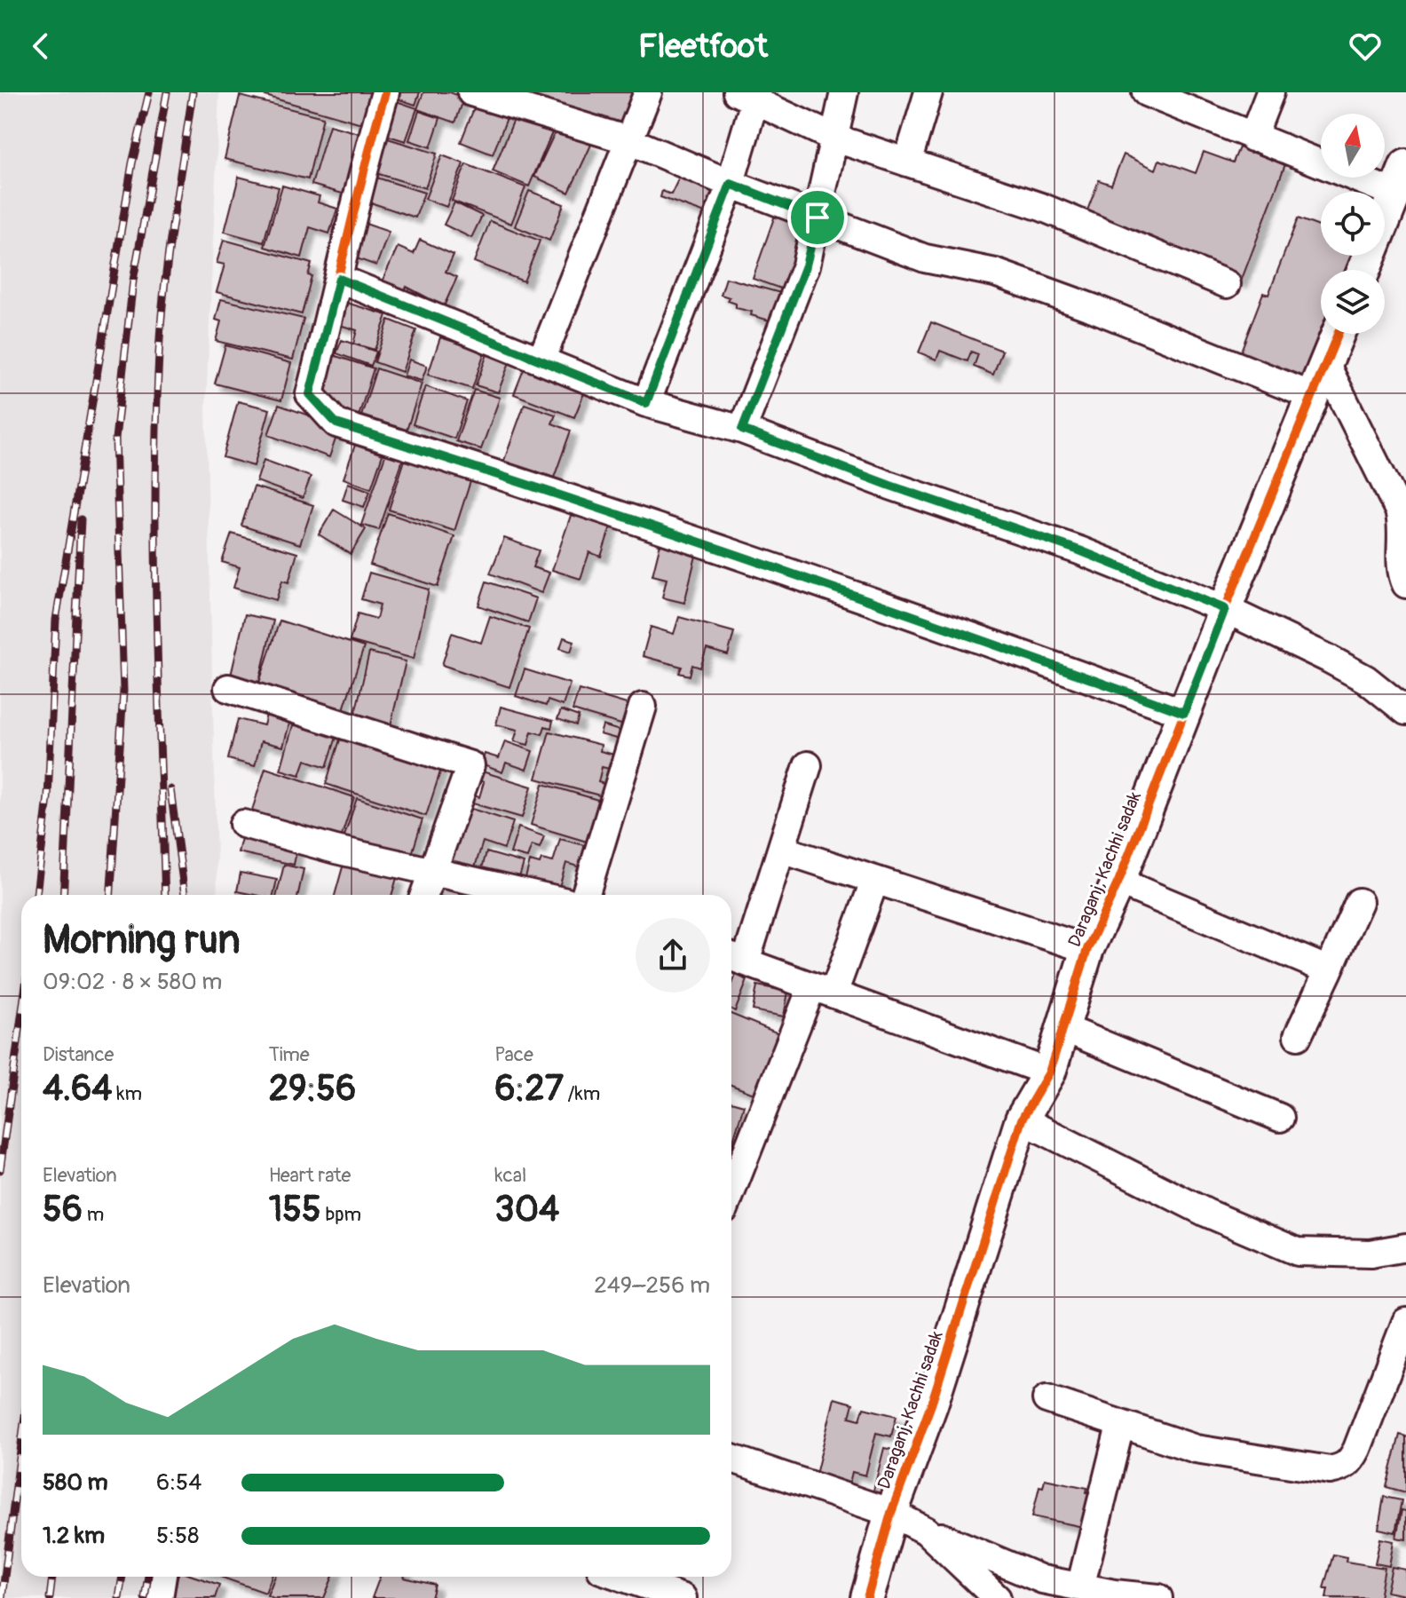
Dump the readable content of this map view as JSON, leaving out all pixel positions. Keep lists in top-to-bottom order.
{
  "streets": {
    "street": ["Daraganj, Kachhi sadak"]
  },
  "north": "top",
  "page": {
    "header": "Fleetfoot",
    "heading": ["Morning run", "09:02 · 8 × 580 m"],
    "stats": [
      ["Distance", "4.64 km"],
      ["Time", "29:56"],
      ["Pace", "6:27 /km"],
      ["Elevation", "56 m"],
      ["Heart rate", "155 bpm"],
      ["kcal", "304"]
    ],
    "chart": ["Elevation", "249–256 m"],
    "list": [
      {
        "name": "580 m",
        "note": "6:54"
      },
      {
        "name": "1.2 km",
        "note": "5:58"
      }
    ]
  }
}
